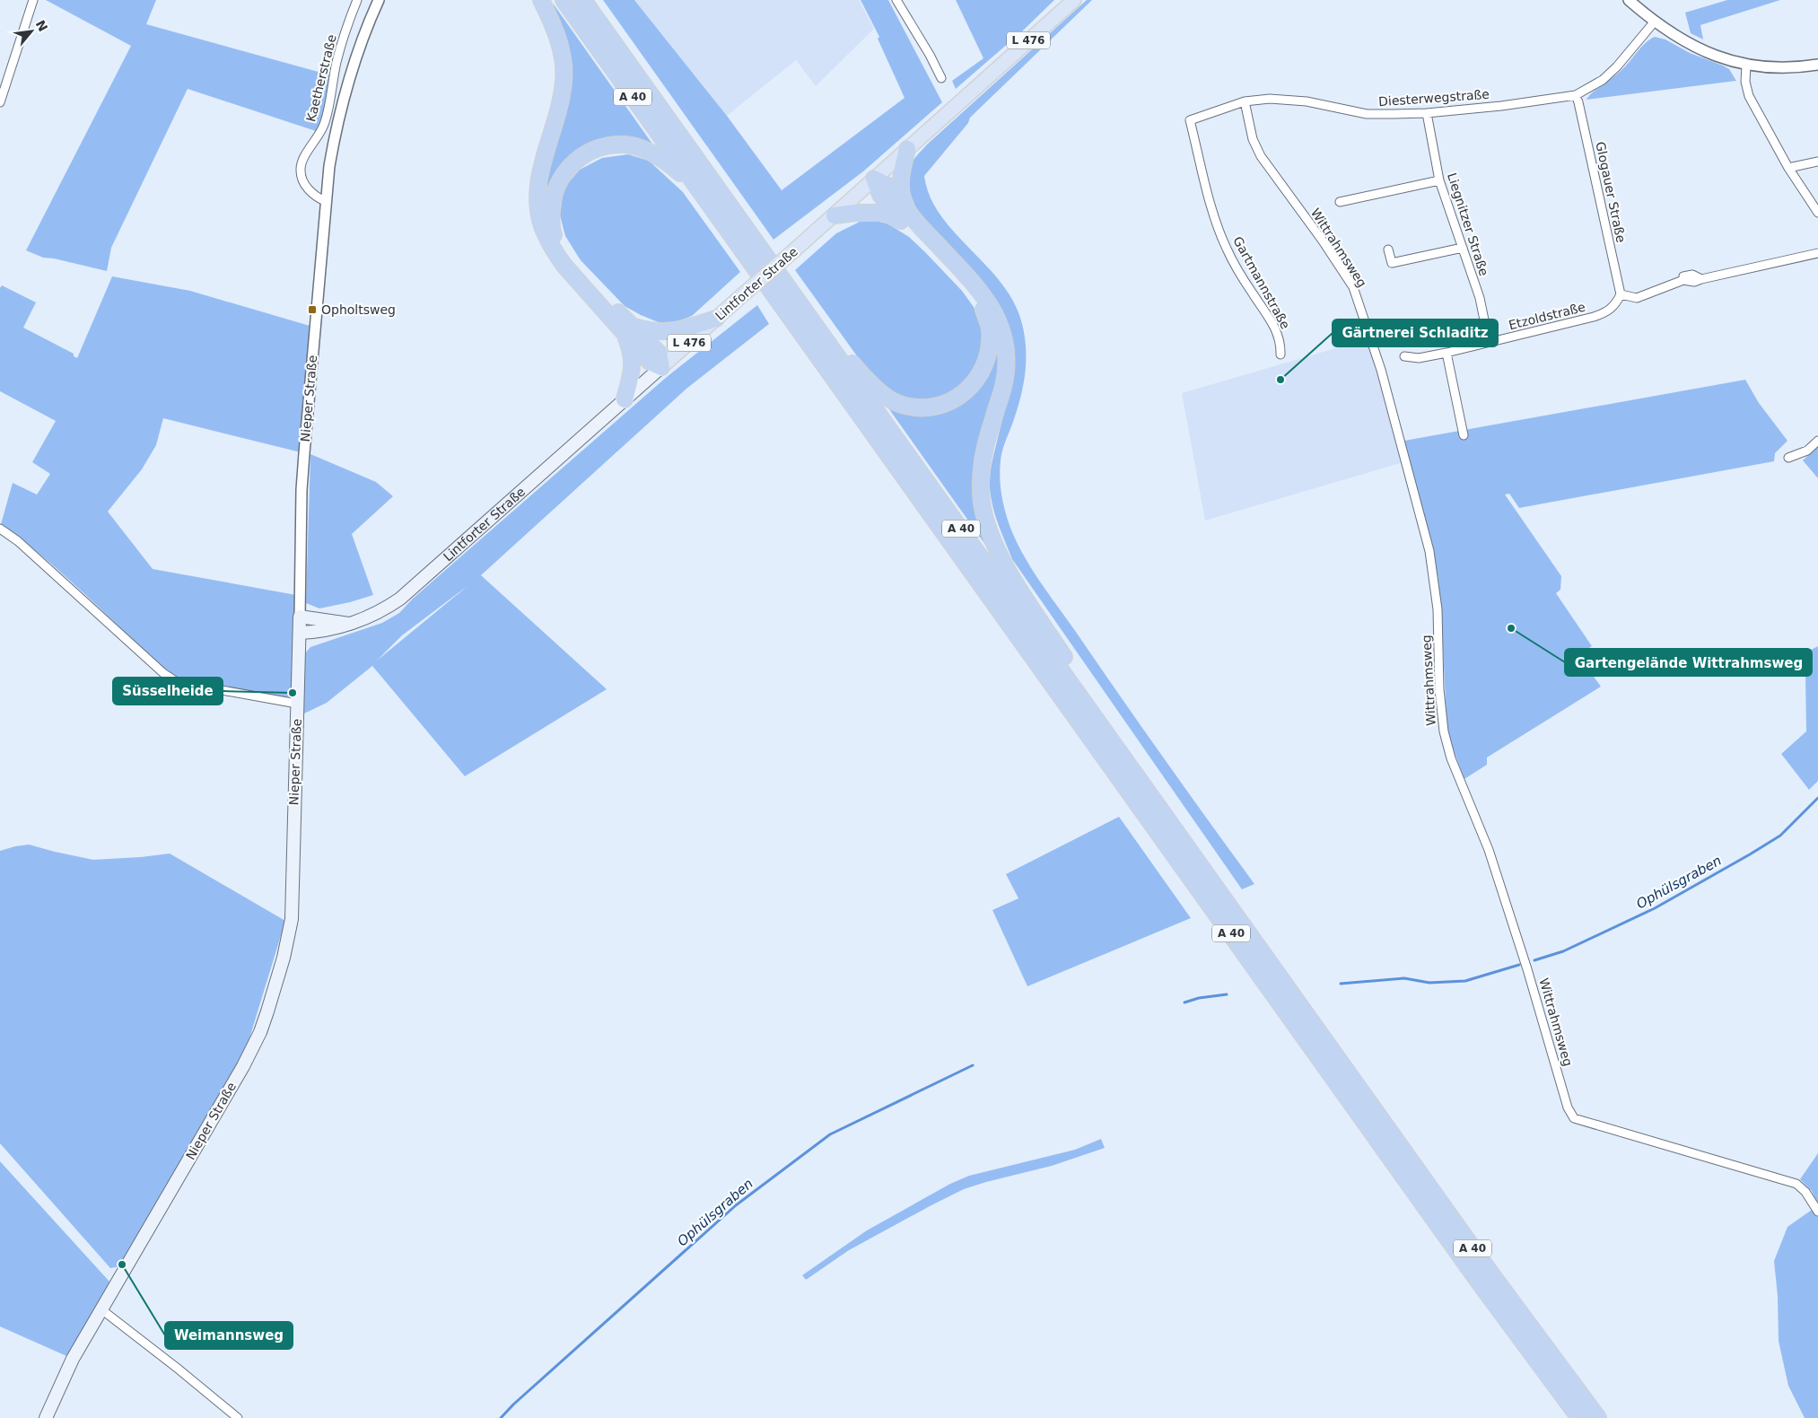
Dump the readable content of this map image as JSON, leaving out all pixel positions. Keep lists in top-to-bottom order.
{
  "streets": {
    "highway": ["A 40"],
    "main road": ["L 476", "Lintforter Straße", "Nieper Straße"],
    "street": [
      "Kaetherstraße",
      "Diesterwegstraße",
      "Glogauer Straße",
      "Liegnitzer Straße",
      "Wittrahmsweg",
      "Gartmannstraße",
      "Etzoldstraße"
    ]
  },
  "crossings": [
    ["Kaetherstraße", "Nieper Straße"],
    ["Diesterwegstraße", "Glogauer Straße"],
    ["Diesterwegstraße", "Liegnitzer Straße"],
    ["Diesterwegstraße", "Wittrahmsweg"],
    ["Diesterwegstraße", "Gartmannstraße"],
    ["Glogauer Straße", "Etzoldstraße"],
    ["Liegnitzer Straße", "Etzoldstraße"],
    ["Lintforter Straße", "Nieper Straße"]
  ],
  "water": ["Ophülsgraben"],
  "places": {
    "transit": ["Opholtsweg"],
    "other": [
      "Gärtnerei Schladitz",
      "Gartengelände Wittrahmsweg",
      "Süsselheide",
      "Weimannsweg"
    ]
  },
  "north": "top right"
}
